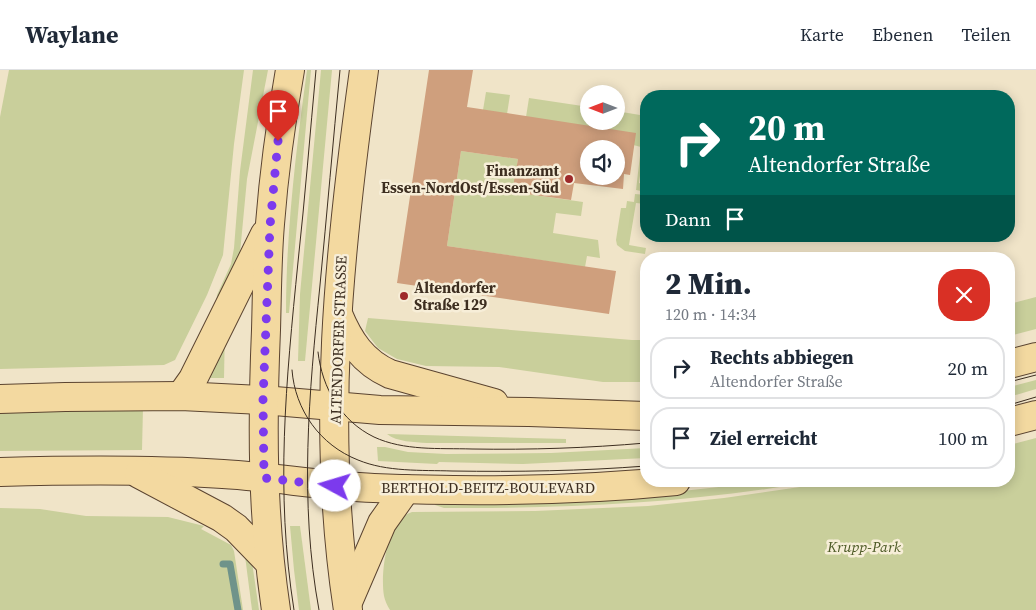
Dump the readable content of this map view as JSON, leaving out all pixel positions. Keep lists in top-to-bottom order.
{
  "streets": {
    "main road": ["ALTENDORFER STRASSE", "BERTHOLD-BEITZ-BOULEVARD"]
  },
  "crossings": [
    ["ALTENDORFER STRASSE", "BERTHOLD-BEITZ-BOULEVARD"]
  ],
  "parks": ["Krupp-Park"],
  "places": ["Finanzamt Essen-NordOst/Essen-Süd", "Altendorfer Straße 129"],
  "north": "left",
  "page": {
    "header": "Waylane",
    "nav": ["Karte", "Ebenen", "Teilen"],
    "turn": ["20 m", "Altendorfer Straße"],
    "then": "Dann",
    "heading": ["2 Min.", "120 m · 14:34"],
    "list": [
      {
        "name": "Rechts abbiegen",
        "note": "Altendorfer Straße",
        "value": "20 m"
      },
      {
        "name": "Ziel erreicht",
        "value": "100 m"
      }
    ]
  }
}
